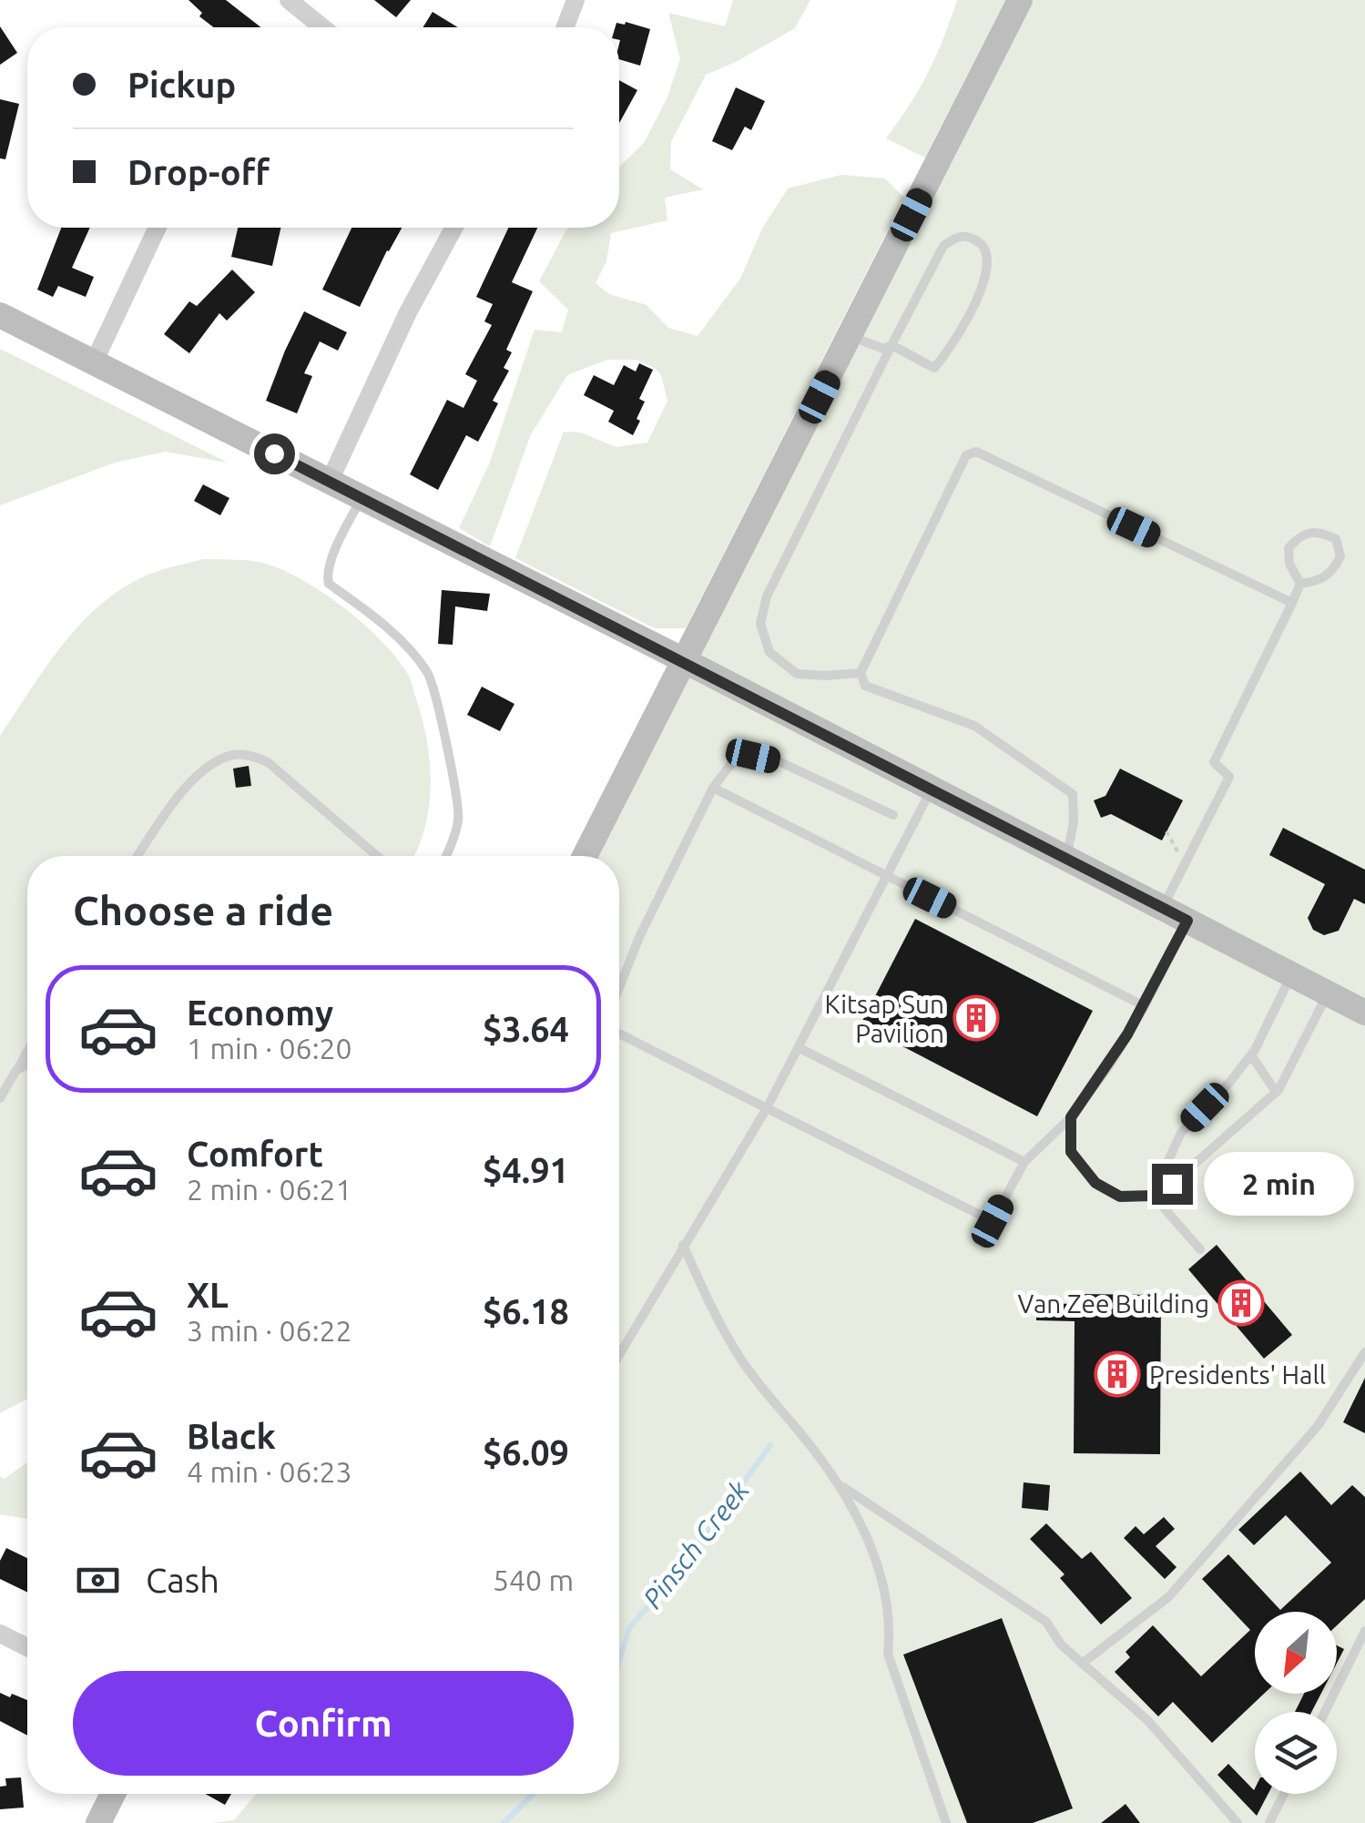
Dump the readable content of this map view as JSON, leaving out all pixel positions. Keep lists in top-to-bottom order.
{
  "water": ["Pinsch Creek"],
  "places": {
    "building": ["Kitsap Sun Pavilion", "Van Zee Building", "Presidents' Hall"]
  },
  "north": "bottom left",
  "page": {
    "banner": ["Pickup", "Drop-off"],
    "heading": "Choose a ride",
    "list": [
      {
        "name": "Economy",
        "note": "1 min · 06:20",
        "value": "$3.64"
      },
      {
        "name": "Comfort",
        "note": "2 min · 06:21",
        "value": "$4.91"
      },
      {
        "name": "XL",
        "note": "3 min · 06:22",
        "value": "$6.18"
      },
      {
        "name": "Black",
        "note": "4 min · 06:23",
        "value": "$6.09"
      }
    ],
    "bubble": "2 min",
    "pay": ["Cash", "540 m"],
    "buttons": "Confirm"
  }
}
